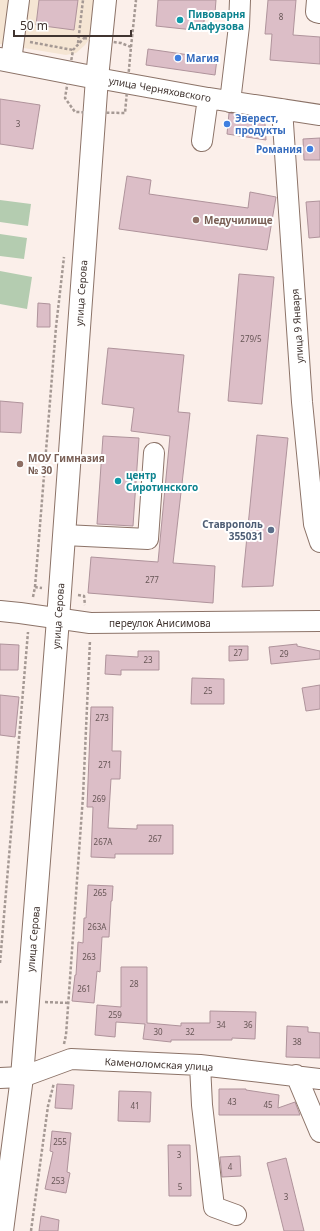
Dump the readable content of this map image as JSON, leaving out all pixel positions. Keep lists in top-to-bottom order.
{
  "streets": {
    "main road": ["улица Черняховского", "улица Серова"],
    "street": ["улица 9 Января", "переулок Анисимова", "Каменоломская улица"]
  },
  "crossings": [
    ["улица Черняховского", "улица Серова"],
    ["улица Черняховского", "улица 9 Января"],
    ["улица Серова", "переулок Анисимова"],
    ["улица Серова", "Каменоломская улица"]
  ],
  "places": [
    "Пивоварня Алафузова",
    "Магия",
    "Эверест, продукты",
    "Романия",
    "Медучилище",
    "МОУ Гимназия № 30",
    "центр Сиротинского",
    "Ставрополь 355031"
  ],
  "house_numbers": [
    "8",
    "3",
    "279/5",
    "277",
    "27",
    "29",
    "23",
    "25",
    "273",
    "271",
    "269",
    "267",
    "267А",
    "265",
    "263А",
    "263",
    "28",
    "261",
    "259",
    "34",
    "36",
    "30",
    "32",
    "38",
    "43",
    "45",
    "41",
    "255",
    "3",
    "4",
    "253",
    "5",
    "3"
  ],
  "scale_bar": "50 m"
}
